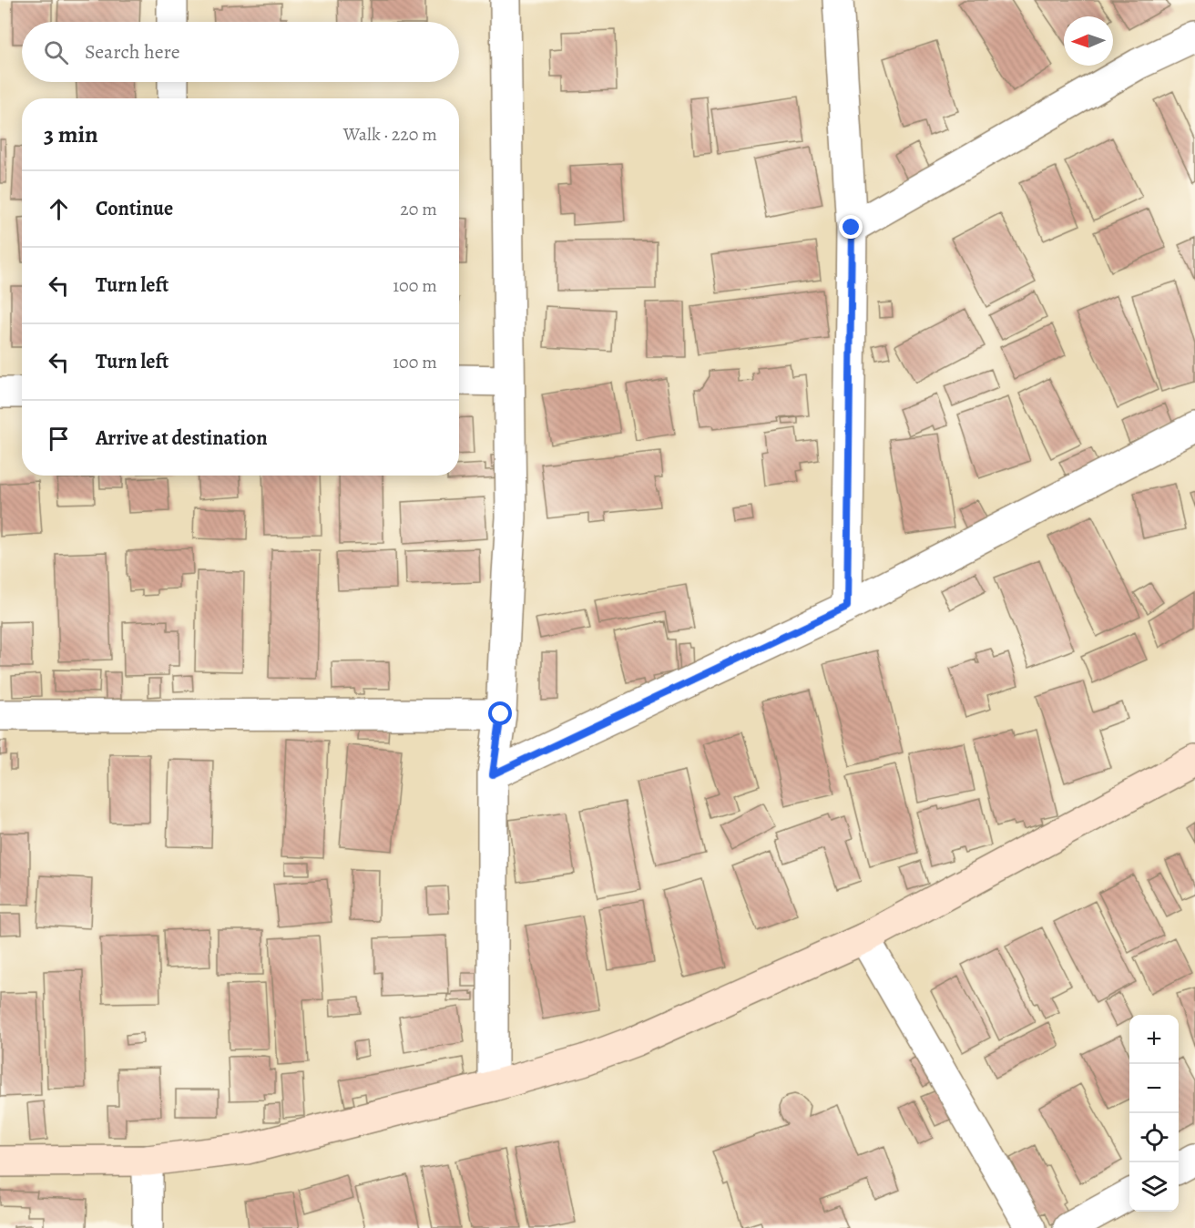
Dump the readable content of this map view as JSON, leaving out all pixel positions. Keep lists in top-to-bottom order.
{
  "north": "left",
  "page": {
    "search": "Search here",
    "heading": ["3 min", "Walk · 220 m"],
    "list": [
      ["Continue", "20 m"],
      ["Turn left", "100 m"],
      ["Turn left", "100 m"],
      "Arrive at destination"
    ],
    "map_buttons": ["+", "−"]
  }
}
